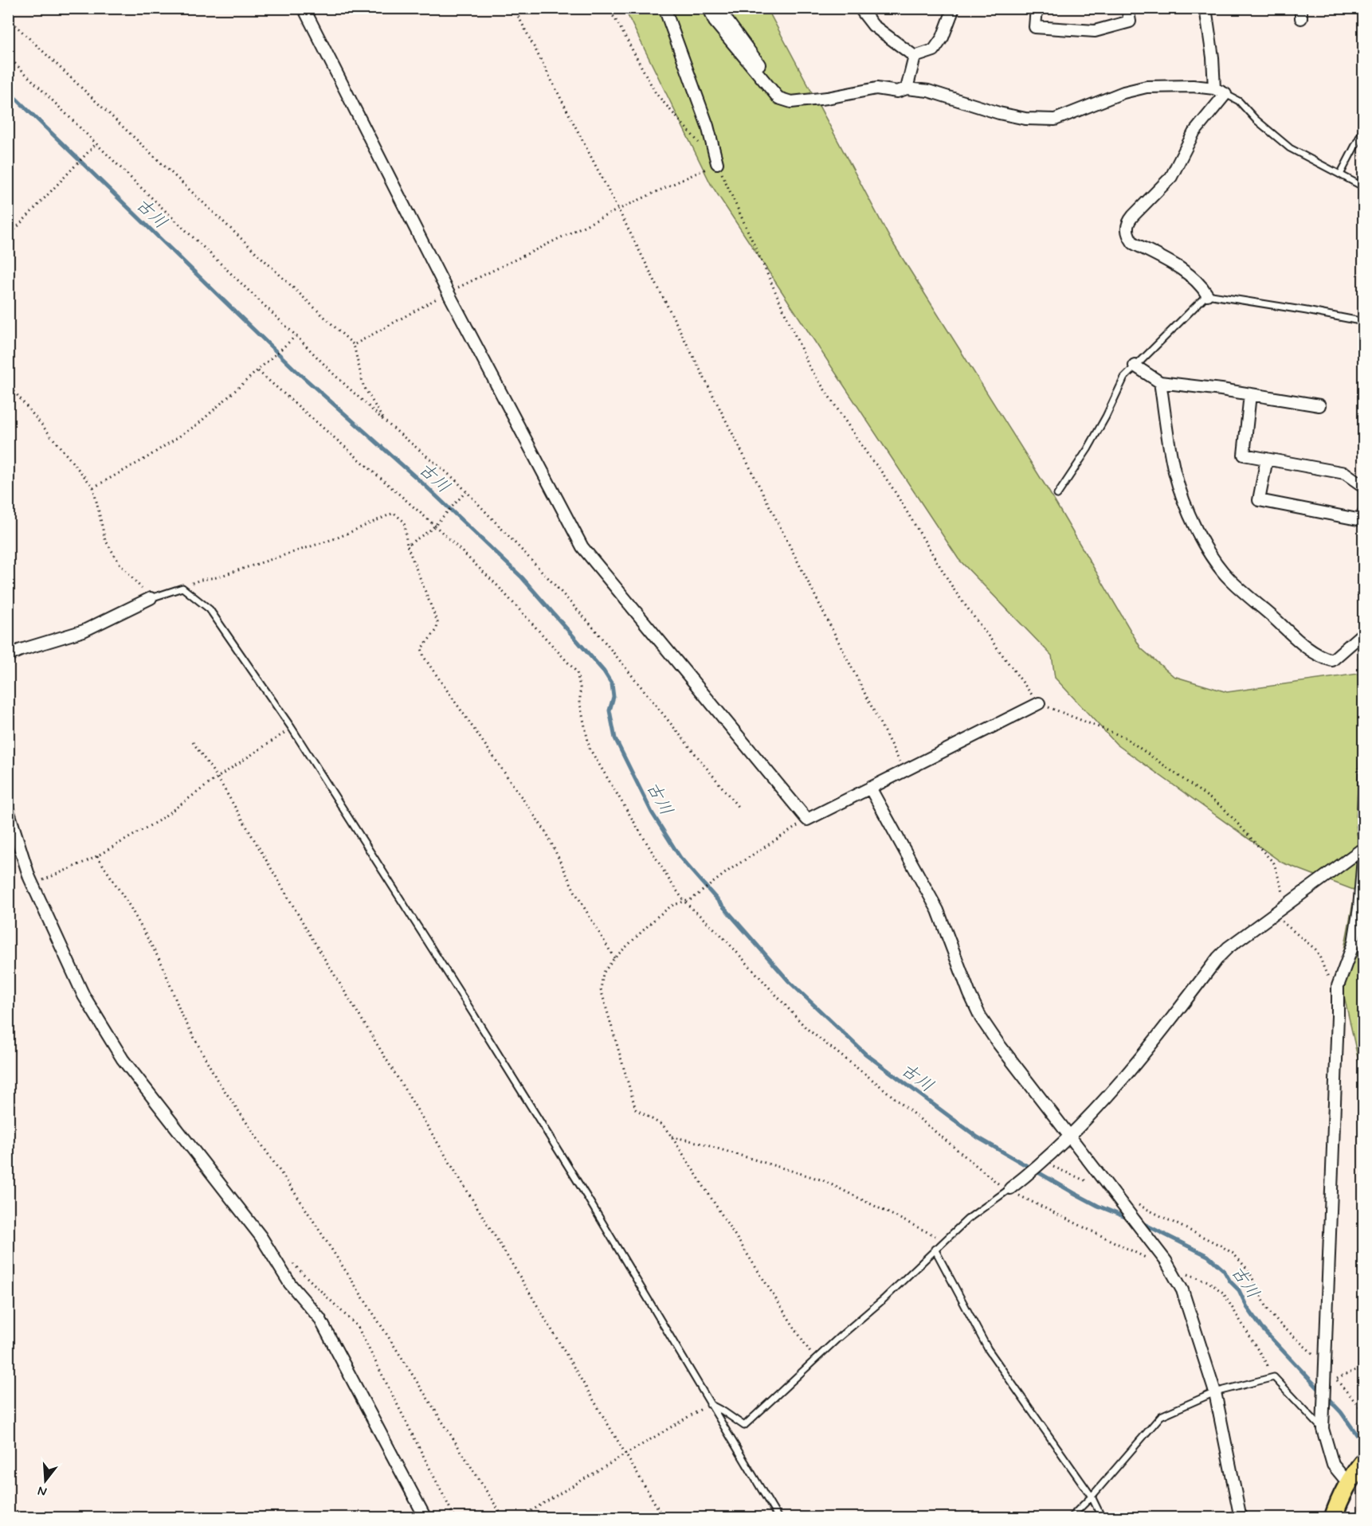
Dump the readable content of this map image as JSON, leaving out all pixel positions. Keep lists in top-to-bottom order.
{
  "water": ["古川"],
  "north": "bottom"
}
